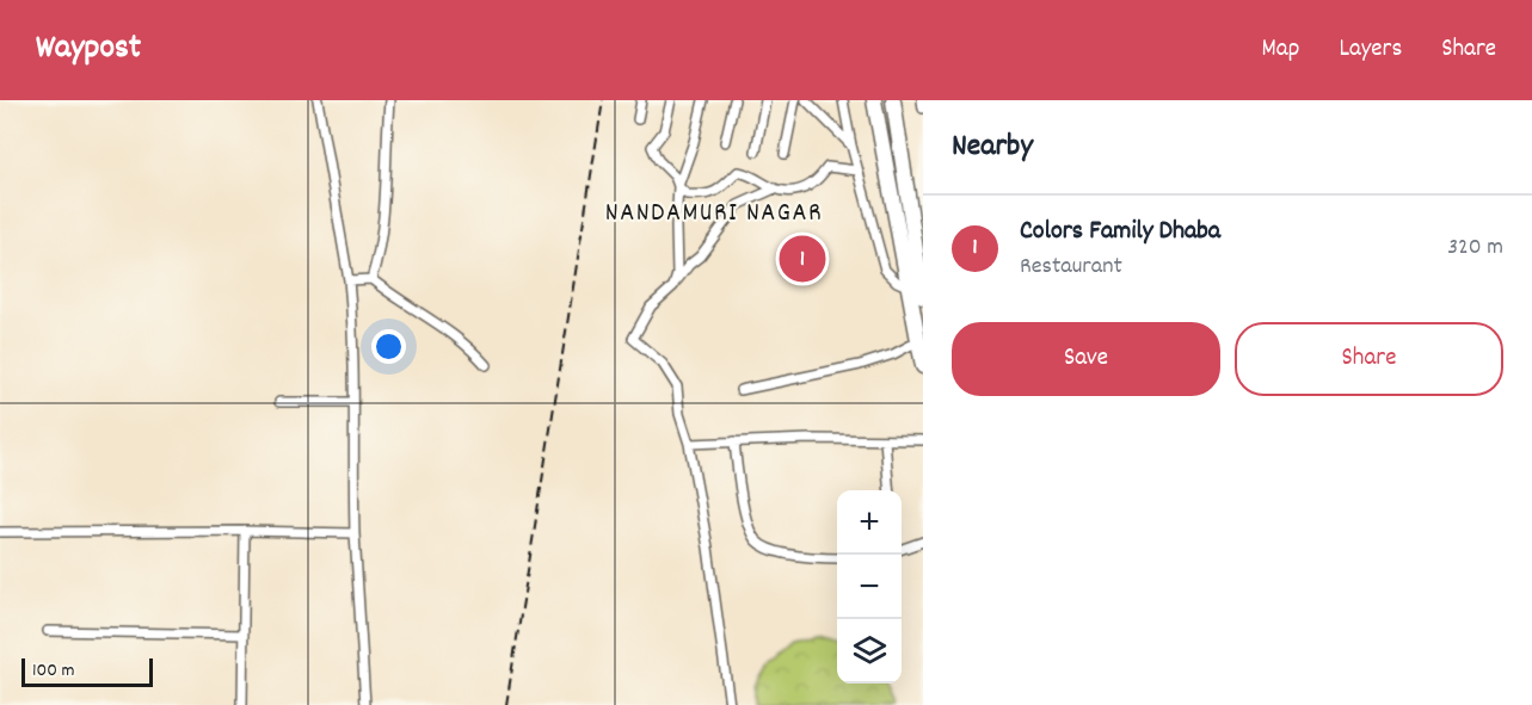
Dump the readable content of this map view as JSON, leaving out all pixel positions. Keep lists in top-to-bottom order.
{
  "districts": ["NANDAMURI NAGAR"],
  "scale_bar": "100 m",
  "page": {
    "header": "Waypost",
    "nav": ["Map", "Layers", "Share"],
    "heading": "Nearby",
    "list": [
      {
        "mark": "1",
        "name": "Colors Family Dhaba",
        "note": "Restaurant",
        "value": "320 m"
      }
    ],
    "pins": "1",
    "buttons": ["Save", "Share"],
    "map_buttons": ["+", "−"],
    "scale": "100 m"
  }
}
